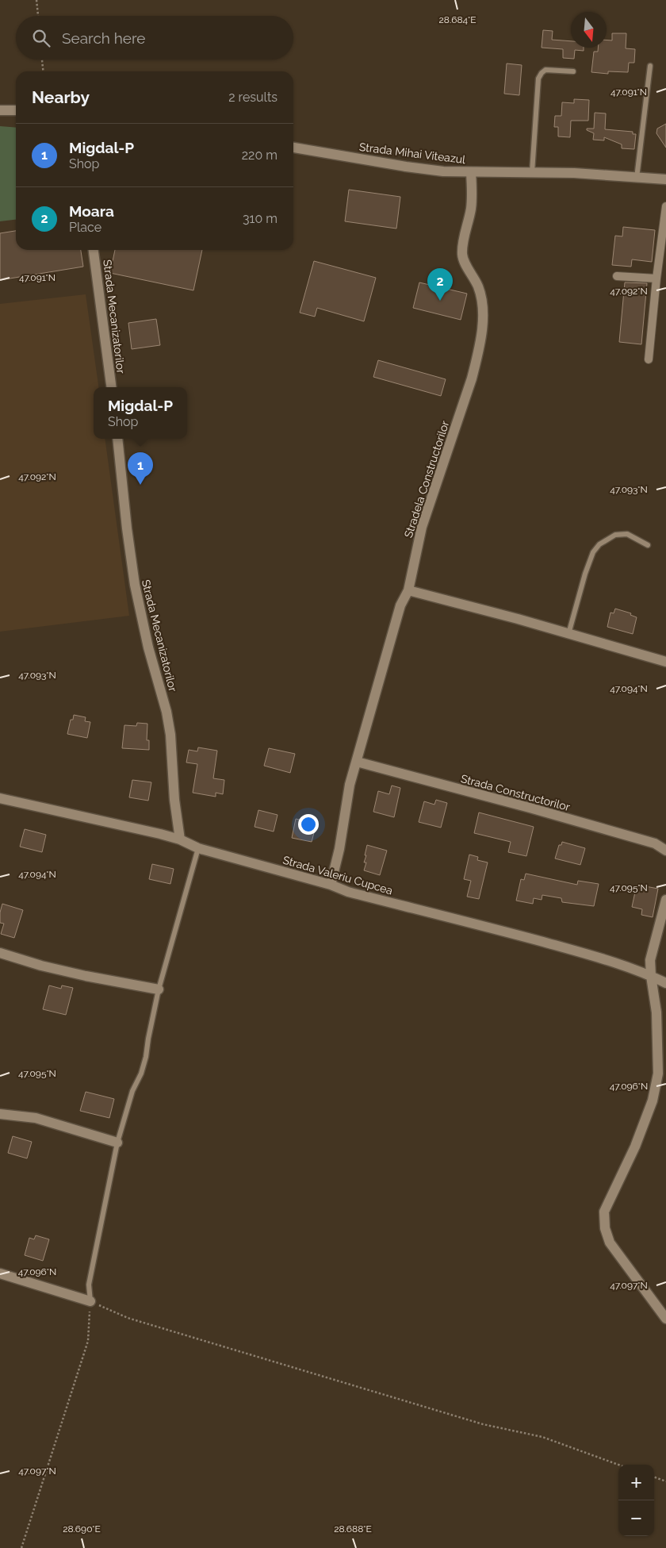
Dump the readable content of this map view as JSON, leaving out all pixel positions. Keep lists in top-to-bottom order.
{
  "streets": {
    "street": [
      "Strada Mihai Viteazul",
      "Strada Mecanizatorilor",
      "Stradela Constructorilor",
      "Strada Constructorilor",
      "Strada Valeriu Cupcea"
    ]
  },
  "crossings": [
    ["Strada Mihai Viteazul", "Stradela Constructorilor"],
    ["Strada Mecanizatorilor", "Strada Valeriu Cupcea"],
    ["Stradela Constructorilor", "Strada Constructorilor"],
    ["Stradela Constructorilor", "Strada Valeriu Cupcea"]
  ],
  "north": "bottom",
  "page": {
    "search": "Search here",
    "heading": ["Nearby", "2 results"],
    "list": [
      {
        "mark": "1",
        "name": "Migdal-P",
        "note": "Shop",
        "value": "220 m"
      },
      {
        "mark": "2",
        "name": "Moara",
        "note": "Place",
        "value": "310 m"
      }
    ],
    "pins": ["2", "1"],
    "popup": ["Migdal-P", "Shop"],
    "map_buttons": ["+", "−"]
  },
  "coordinates": [
    "28.684°E",
    "47.091°N",
    "47.092°N",
    "47.093°N",
    "47.094°N",
    "47.095°N",
    "47.096°N",
    "47.097°N",
    "28.690°E",
    "28.688°E"
  ]
}
